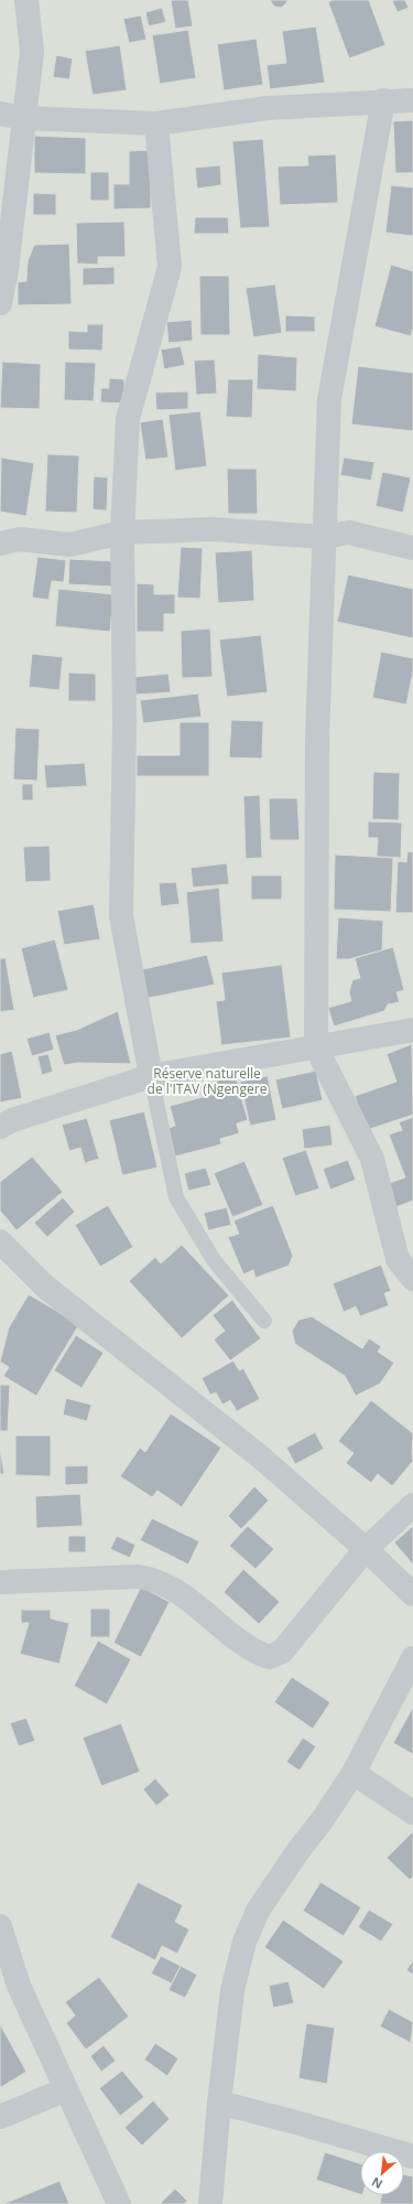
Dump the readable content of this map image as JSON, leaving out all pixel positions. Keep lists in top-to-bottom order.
{
  "parks": ["Réserve naturelle de l'ITAV (Ngengere"],
  "north": "bottom left"
}
